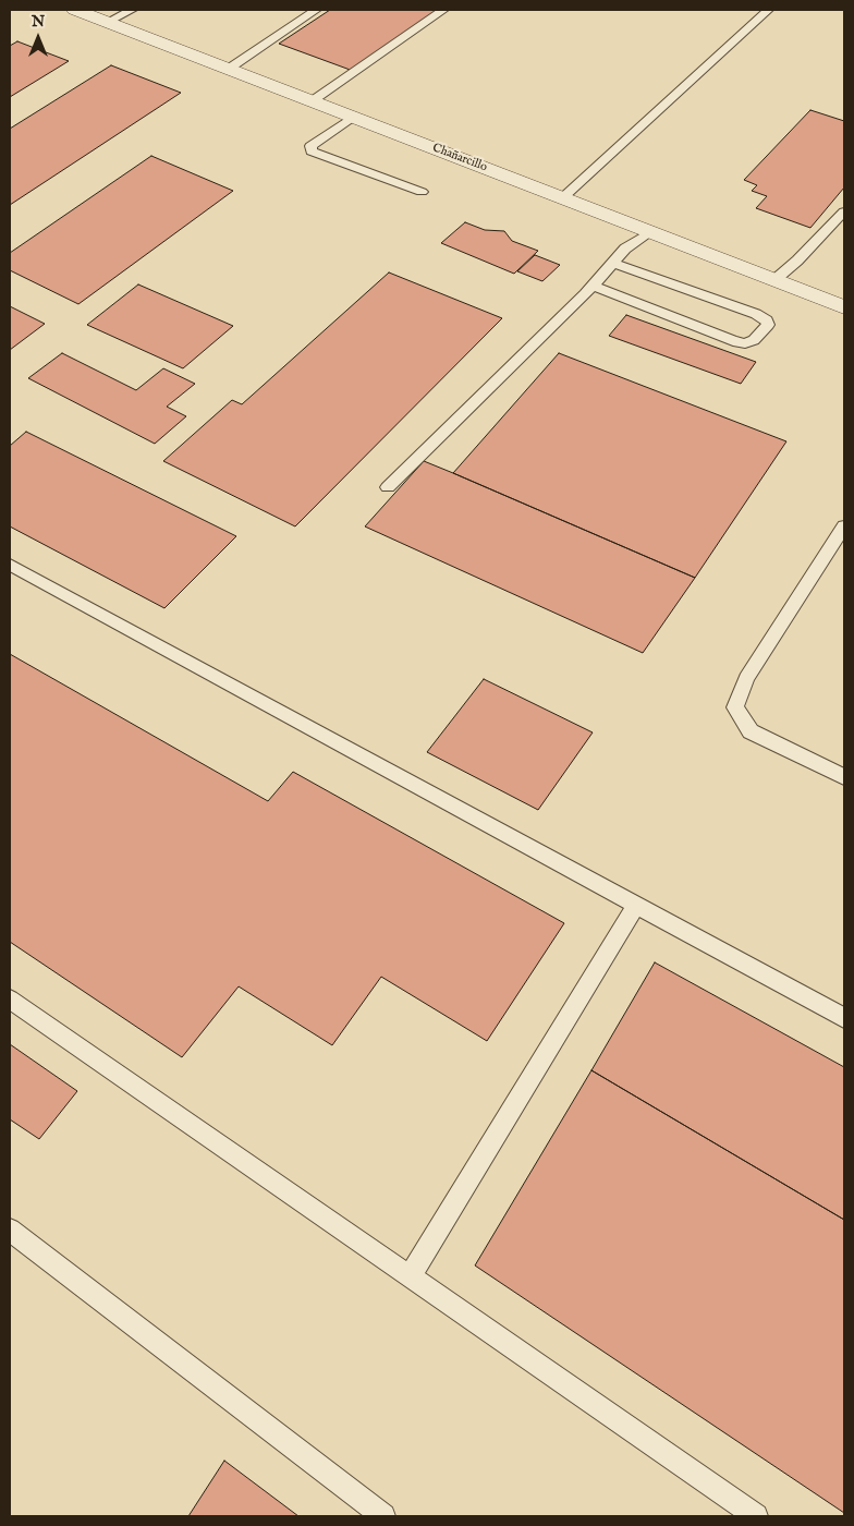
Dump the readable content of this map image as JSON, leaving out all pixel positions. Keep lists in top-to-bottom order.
{
  "streets": {
    "street": ["Chañarcillo"]
  },
  "north": "top"
}
